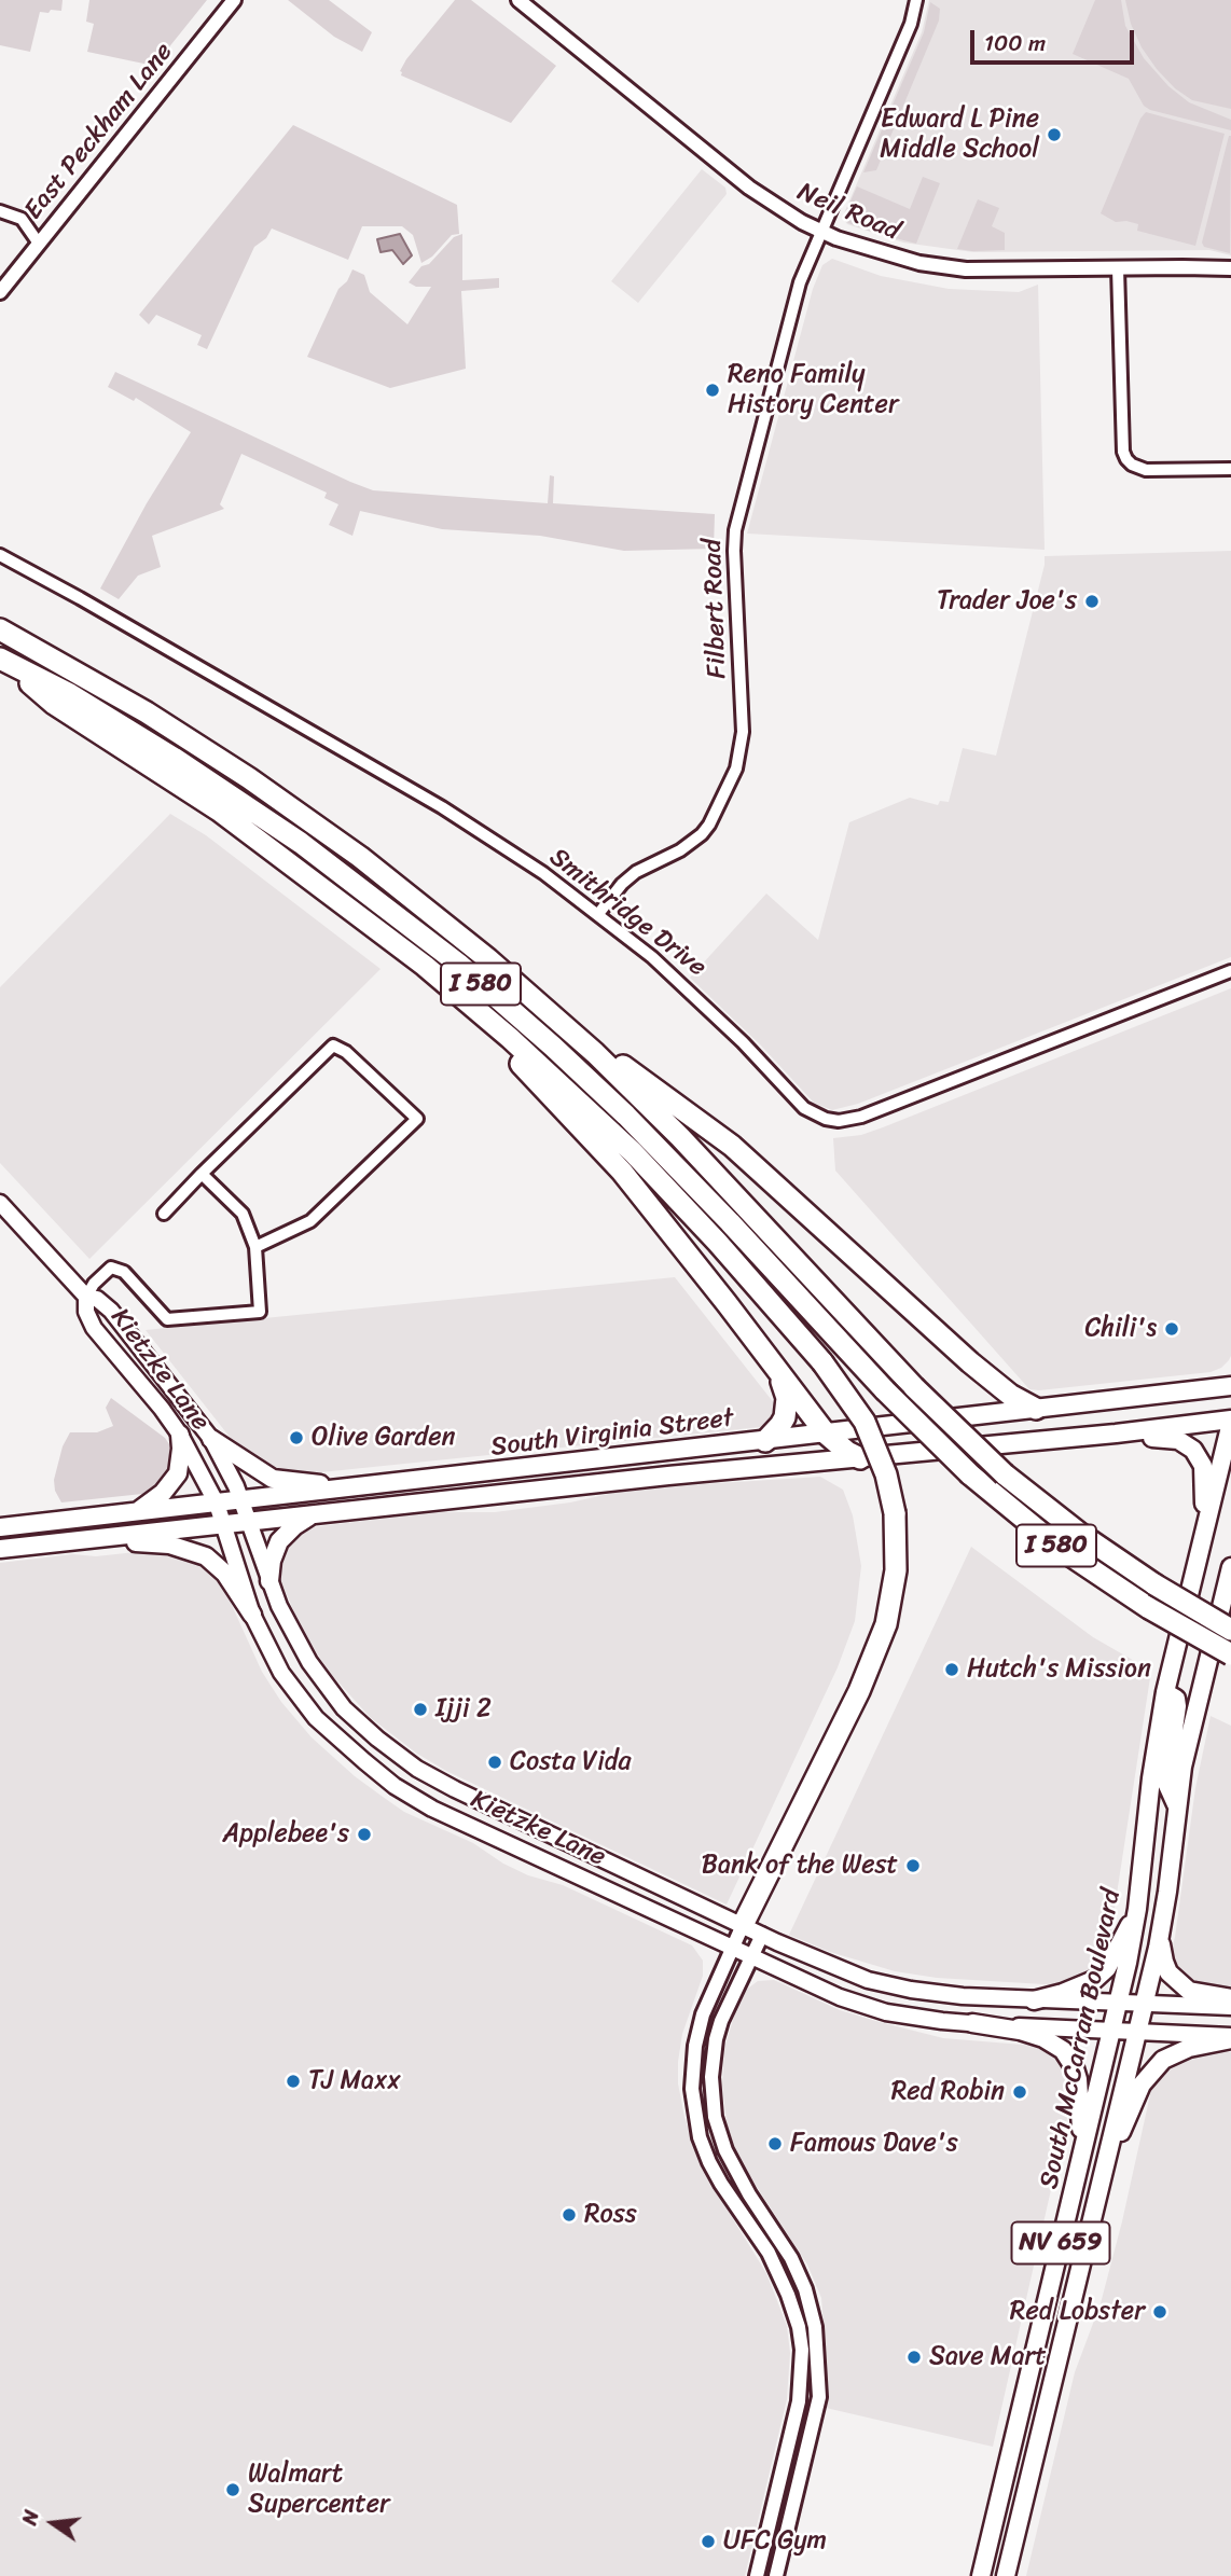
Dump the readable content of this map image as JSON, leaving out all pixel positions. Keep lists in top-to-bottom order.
{
  "streets": {
    "highway": ["I 580"],
    "main road": [
      "Kietzke Lane",
      "South Virginia Street",
      "South McCarran Boulevard",
      "NV 659"
    ],
    "street": [
      "East Peckham Lane",
      "Neil Road",
      "Filbert Road",
      "Smithridge Drive"
    ]
  },
  "crossings": [
    ["Neil Road", "Filbert Road"],
    ["Filbert Road", "Smithridge Drive"],
    ["Kietzke Lane", "South Virginia Street"],
    ["Kietzke Lane", "South McCarran Boulevard"],
    ["South Virginia Street", "South McCarran Boulevard"]
  ],
  "places": [
    "Edward L Pine Middle School",
    "Reno Family History Center",
    "Trader Joe's",
    "Chili's",
    "Olive Garden",
    "Hutch's Mission",
    "Ijji 2",
    "Costa Vida",
    "Applebee's",
    "Bank of the West",
    "TJ Maxx",
    "Red Robin",
    "Famous Dave's",
    "Ross",
    "Red Lobster",
    "Save Mart",
    "Walmart Supercenter",
    "UFC Gym"
  ],
  "scale_bar": "100 m",
  "north": "left"
}
